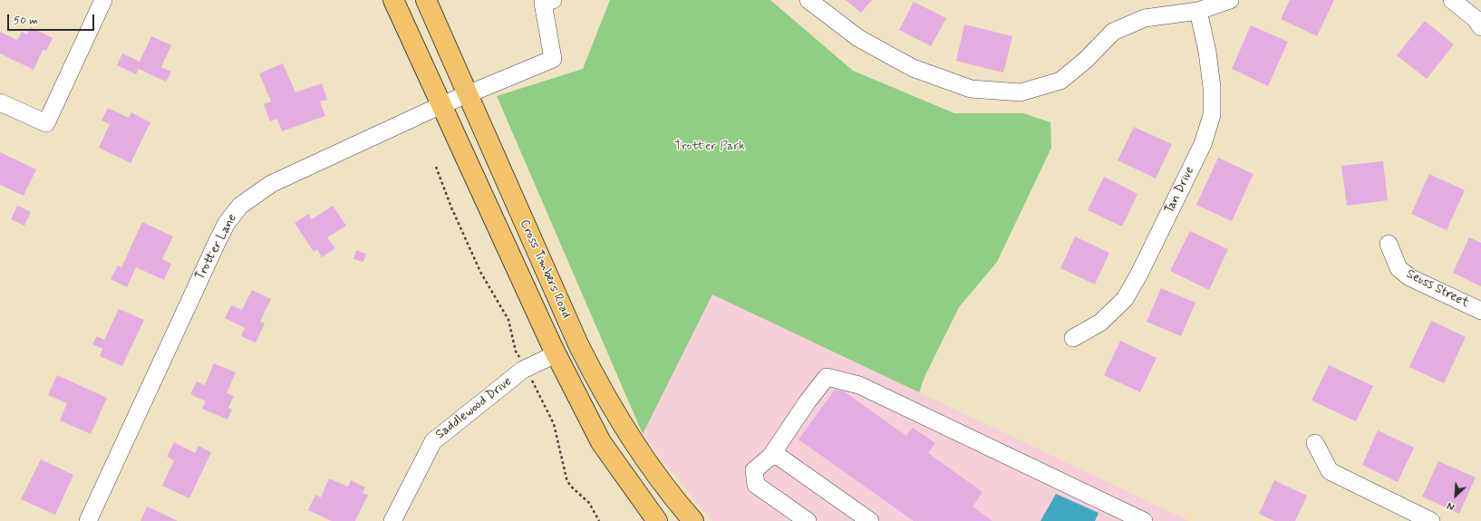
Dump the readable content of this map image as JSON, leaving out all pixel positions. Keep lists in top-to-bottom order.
{
  "streets": {
    "main road": ["Cross Timbers Road"],
    "street": [
      "Tan Drive",
      "Trotter Lane",
      "Seuss Street",
      "Saddlewood Drive"
    ]
  },
  "crossings": [
    ["Trotter Lane", "Cross Timbers Road"],
    ["Cross Timbers Road", "Saddlewood Drive"]
  ],
  "parks": ["Trotter Park"],
  "scale_bar": "50 m",
  "north": "bottom left"
}
